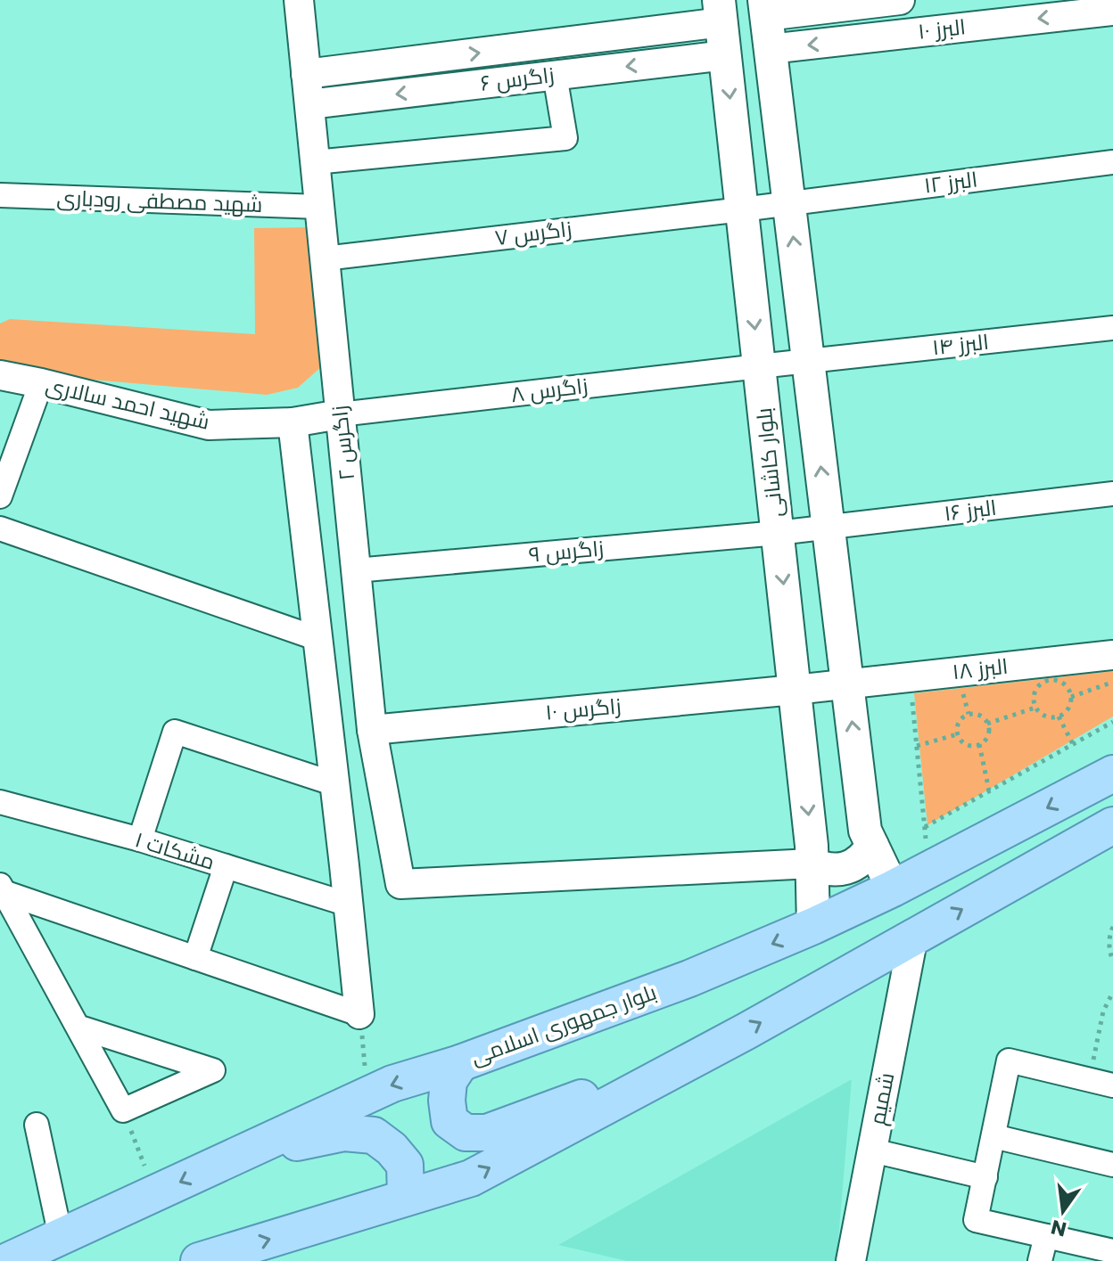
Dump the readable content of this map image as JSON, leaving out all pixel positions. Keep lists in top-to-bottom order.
{
  "streets": {
    "main road": ["بلوار کاشانی", "بلوار جمهوری اسلامی"],
    "street": [
      "البرز ۱۰",
      "زاگرس ۶",
      "البرز ۱۲",
      "شهید مصطفی رودباری",
      "زاگرس ۷",
      "البرز ۱۴",
      "زاگرس ۸",
      "شهید احمد سالاری",
      "زاگرس ۲",
      "البرز ۱۶",
      "زاگرس ۹",
      "البرز ۱۸",
      "زاگرس ۱۰",
      "مشکات ۱",
      "شمیم"
    ]
  },
  "crossings": [
    ["زاگرس ۶", "زاگرس ۲"],
    ["زاگرس ۶", "بلوار کاشانی"],
    ["البرز ۱۲", "زاگرس ۷"],
    ["البرز ۱۲", "بلوار کاشانی"],
    ["شهید مصطفی رودباری", "زاگرس ۲"],
    ["زاگرس ۷", "زاگرس ۲"],
    ["زاگرس ۷", "بلوار کاشانی"],
    ["البرز ۱۴", "زاگرس ۸"],
    ["البرز ۱۴", "بلوار کاشانی"],
    ["زاگرس ۸", "شهید احمد سالاری"],
    ["زاگرس ۸", "زاگرس ۲"],
    ["زاگرس ۸", "بلوار کاشانی"],
    ["شهید احمد سالاری", "زاگرس ۲"],
    ["زاگرس ۲", "بلوار کاشانی"],
    ["زاگرس ۲", "زاگرس ۹"],
    ["زاگرس ۲", "زاگرس ۱۰"],
    ["بلوار کاشانی", "البرز ۱۶"],
    ["بلوار کاشانی", "زاگرس ۹"],
    ["بلوار کاشانی", "زاگرس ۱۰"],
    ["بلوار کاشانی", "بلوار جمهوری اسلامی"],
    ["البرز ۱۶", "زاگرس ۹"],
    ["البرز ۱۸", "زاگرس ۱۰"]
  ],
  "north": "bottom"
}
